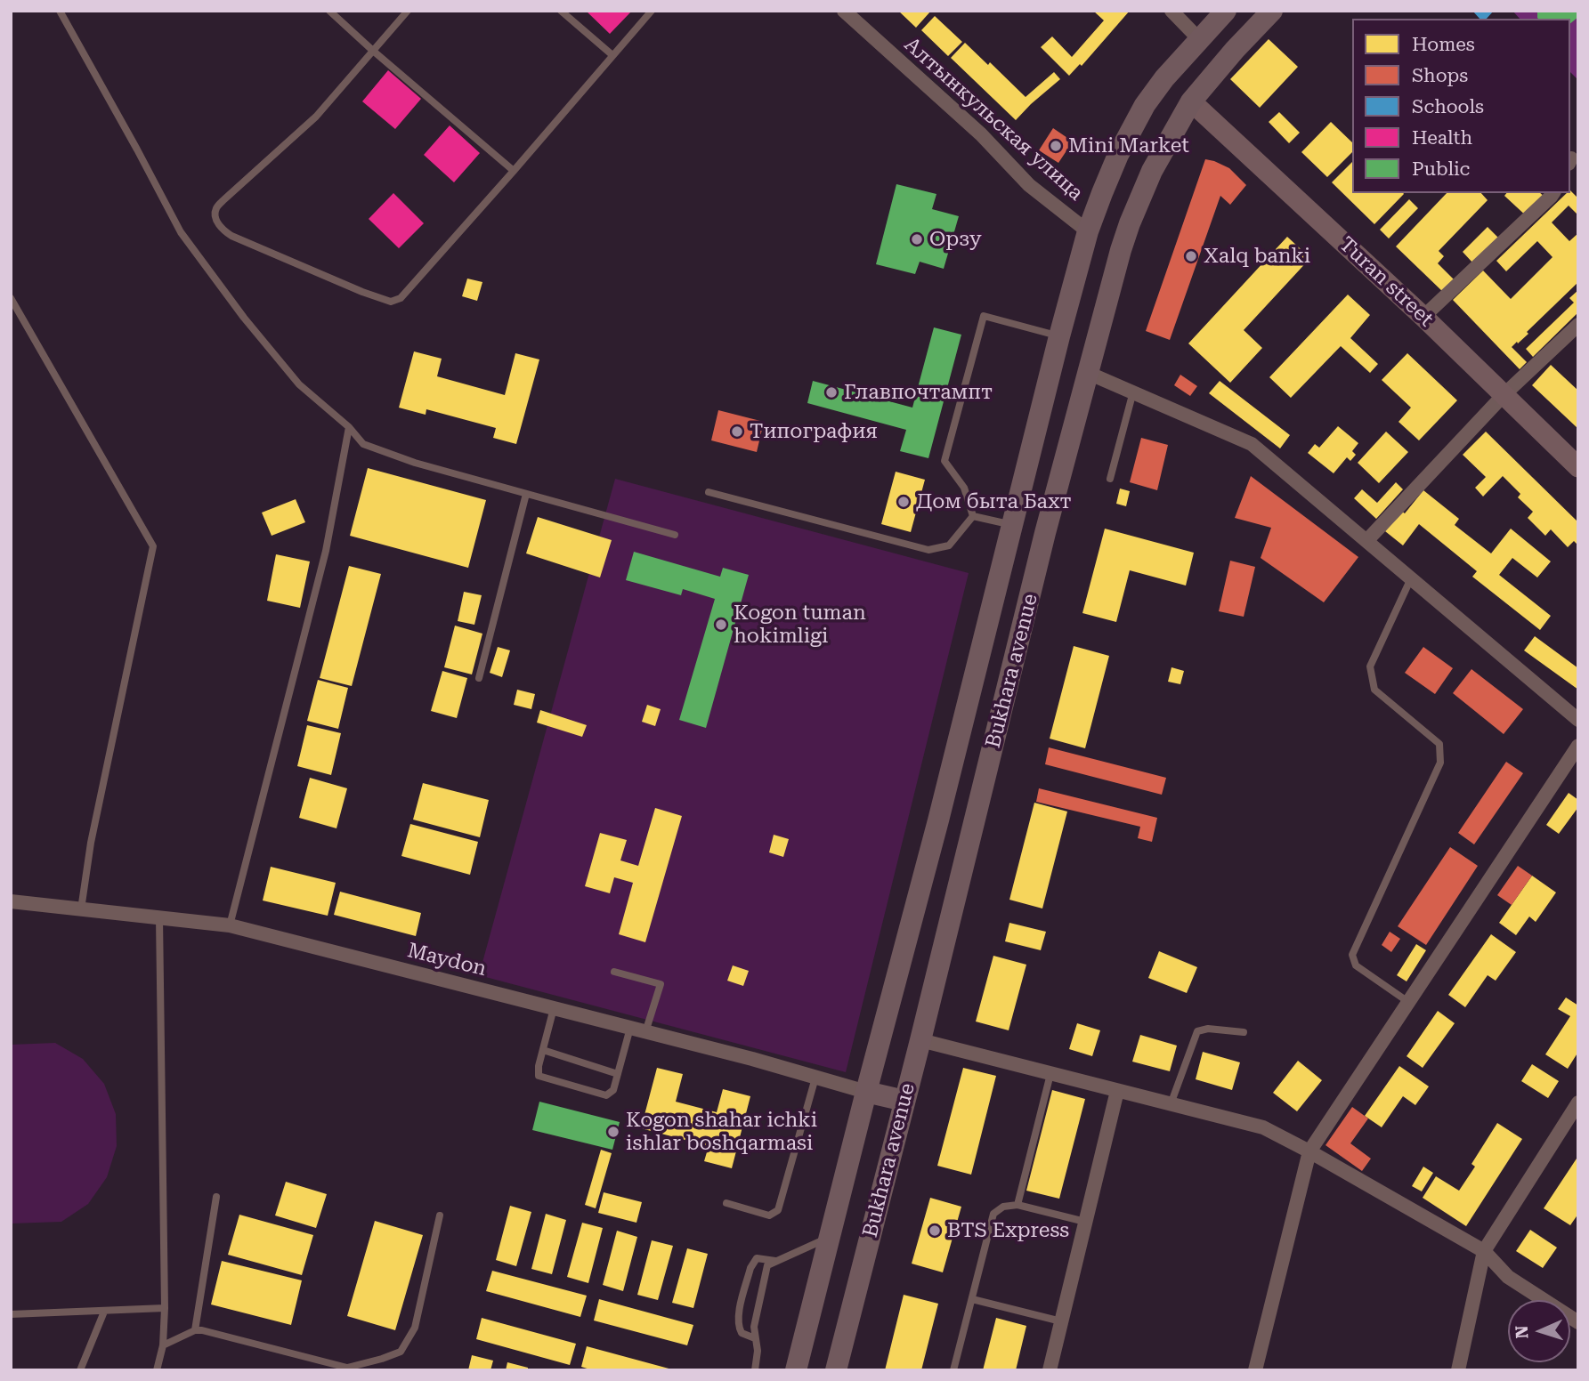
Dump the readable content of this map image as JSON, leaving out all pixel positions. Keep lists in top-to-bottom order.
{
  "streets": {
    "main road": ["Bukhara avenue"],
    "street": ["Алтынкульская улица", "Turan street", "Maydon"]
  },
  "crossings": [
    ["Алтынкульская улица", "Bukhara avenue"],
    ["Turan street", "Bukhara avenue"],
    ["Bukhara avenue", "Maydon"]
  ],
  "places": [
    "Mini Market",
    "Орзу",
    "Xalq banki",
    "Главпочтампт",
    "Типография",
    "Дом быта Бахт",
    "Kogon tuman hokimligi",
    "Kogon shahar ichki ishlar boshqarmasi",
    "BTS Express"
  ],
  "legend": [
    "Homes",
    "Shops",
    "Schools",
    "Health",
    "Public"
  ],
  "north": "left"
}
